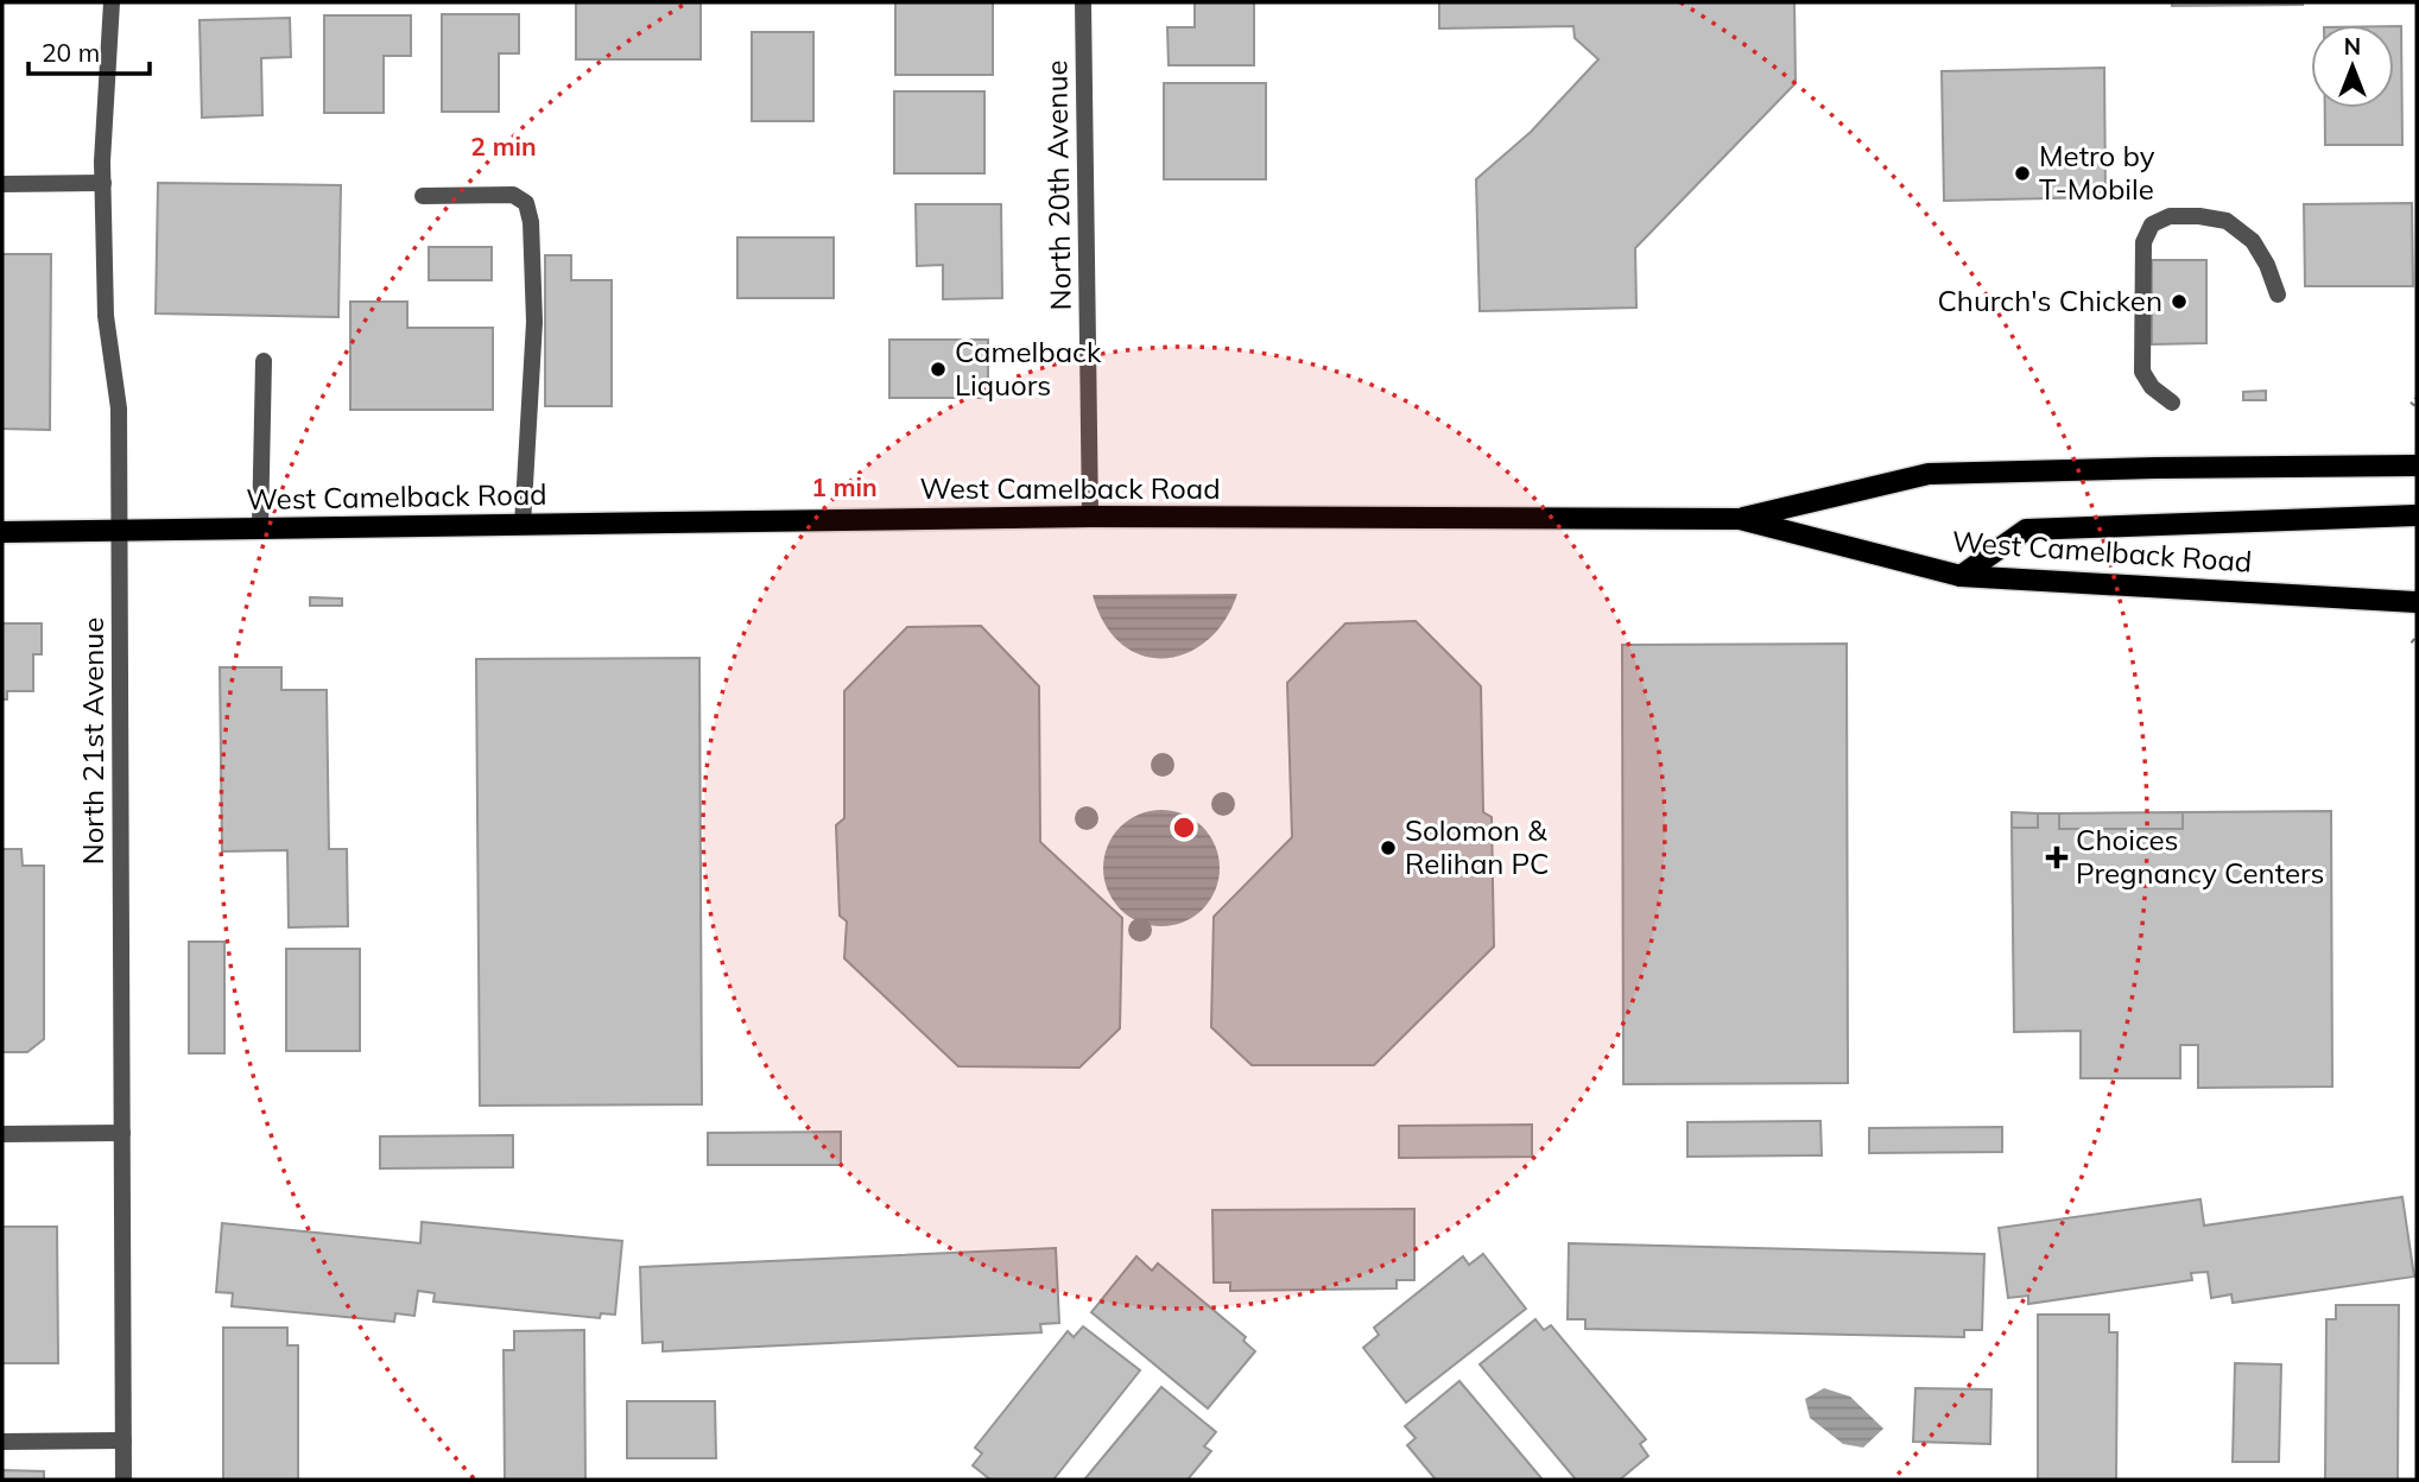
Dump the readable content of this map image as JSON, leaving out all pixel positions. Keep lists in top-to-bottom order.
{
  "streets": {
    "main road": ["West Camelback Road"],
    "street": ["North 20th Avenue", "North 21st Avenue"]
  },
  "crossings": [
    ["North 20th Avenue", "West Camelback Road"],
    ["West Camelback Road", "North 21st Avenue"]
  ],
  "places": {
    "other": [
      "Metro by T-Mobile",
      "Church's Chicken",
      "Camelback Liquors",
      "Solomon & Relihan PC"
    ],
    "health": ["Choices Pregnancy Centers"]
  },
  "scale_bar": "20 m",
  "north": "top",
  "rings": ["2 min", "1 min"]
}
